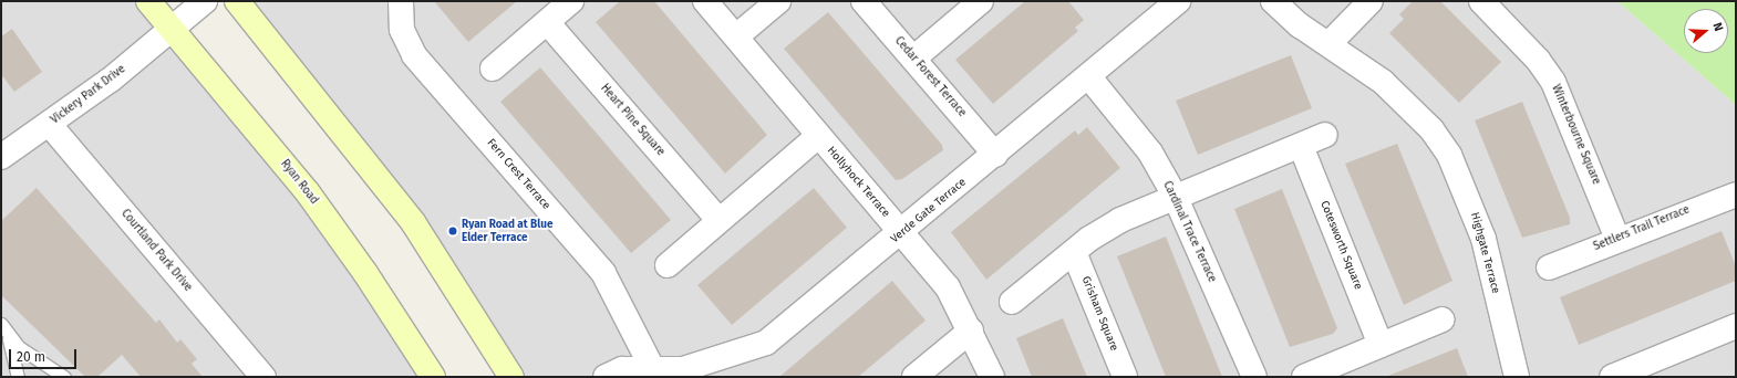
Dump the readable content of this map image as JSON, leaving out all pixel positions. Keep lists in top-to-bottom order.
{
  "streets": {
    "main road": ["Ryan Road"],
    "street": [
      "Cedar Forest Terrace",
      "Vickery Park Drive",
      "Heart Pine Square",
      "Winterbourne Square",
      "Fern Crest Terrace",
      "Hollyhock Terrace",
      "Verde Gate Terrace",
      "Settlers Trail Terrace",
      "Cardinal Trace Terrace",
      "Cotesworth Square",
      "Courtland Park Drive",
      "Highgate Terrace",
      "Grisham Square"
    ]
  },
  "crossings": [
    ["Cedar Forest Terrace", "Verde Gate Terrace"],
    ["Vickery Park Drive", "Ryan Road"],
    ["Vickery Park Drive", "Courtland Park Drive"],
    ["Winterbourne Square", "Settlers Trail Terrace"],
    ["Fern Crest Terrace", "Verde Gate Terrace"],
    ["Hollyhock Terrace", "Verde Gate Terrace"],
    ["Verde Gate Terrace", "Cardinal Trace Terrace"]
  ],
  "places": ["Ryan Road at Blue Elder Terrace"],
  "scale_bar": "20 m",
  "north": "right"
}
